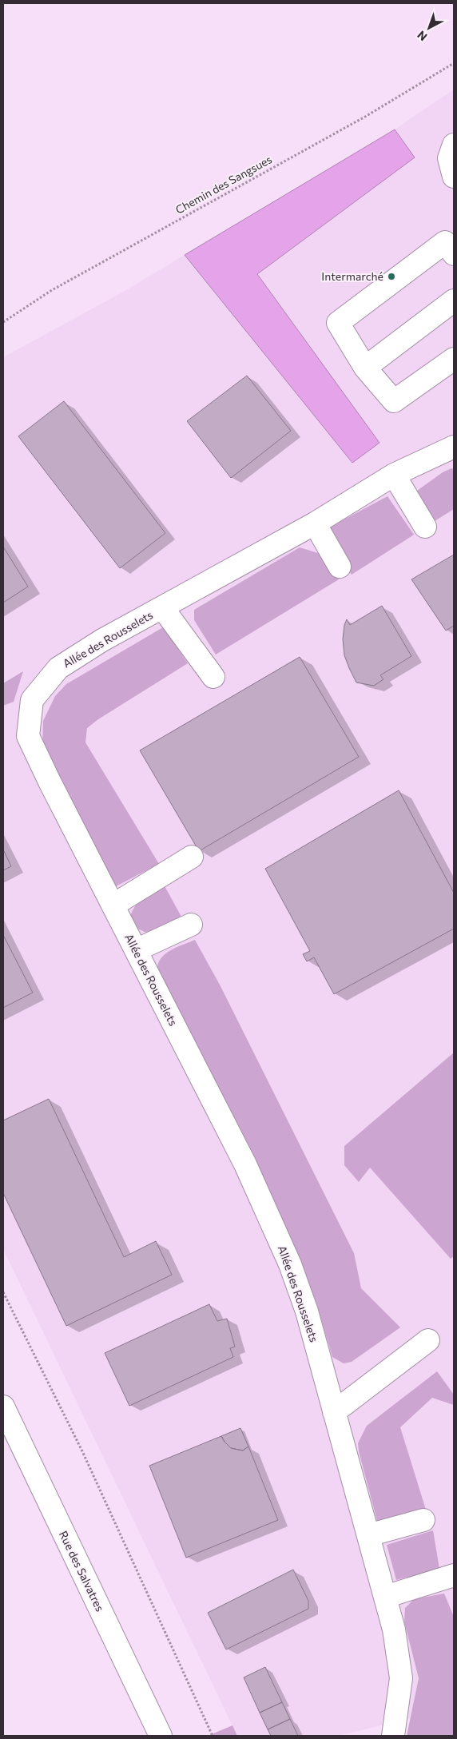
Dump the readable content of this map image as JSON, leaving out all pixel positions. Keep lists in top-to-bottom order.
{
  "streets": {
    "street": ["Allée des Rousselets", "Rue des Salvatres"],
    "path": ["Chemin des Sangsues"]
  },
  "places": ["Intermarché"],
  "north": "bottom left"
}
